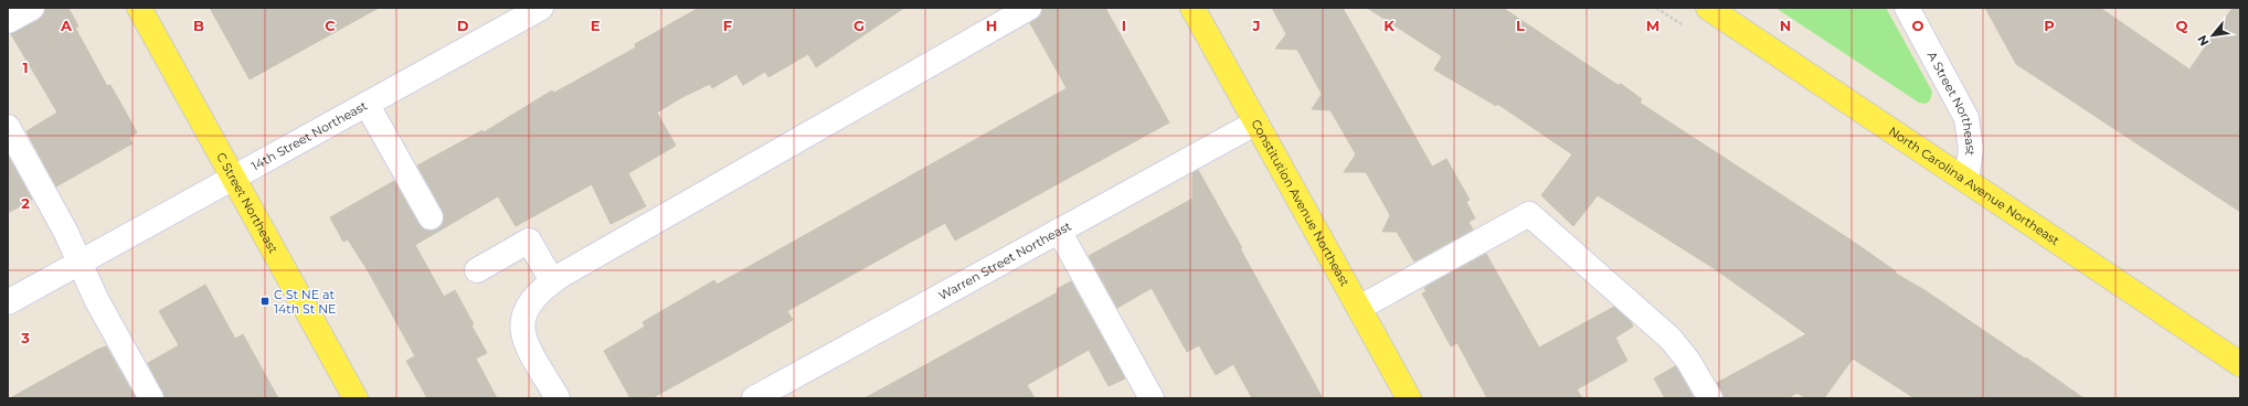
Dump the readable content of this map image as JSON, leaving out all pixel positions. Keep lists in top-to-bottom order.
{
  "streets": {
    "main road": ["North Carolina Avenue Northeast", "C Street Northeast", "Constitution Avenue Northeast"],
    "street": ["A Street Northeast", "14th Street Northeast", "Warren Street Northeast"]
  },
  "crossings": [
    ["A Street Northeast", "North Carolina Avenue Northeast"],
    ["14th Street Northeast", "C Street Northeast"],
    ["Constitution Avenue Northeast", "Warren Street Northeast"]
  ],
  "places": {
    "transit": ["C St NE at 14th St NE"]
  },
  "north": "bottom left",
  "grid": {
    "columns": [
      "A",
      "B",
      "C",
      "D",
      "E",
      "F",
      "G",
      "H",
      "I",
      "J",
      "K",
      "L",
      "M",
      "N",
      "O",
      "P",
      "Q"
    ],
    "rows": ["1", "2", "3"]
  }
}
